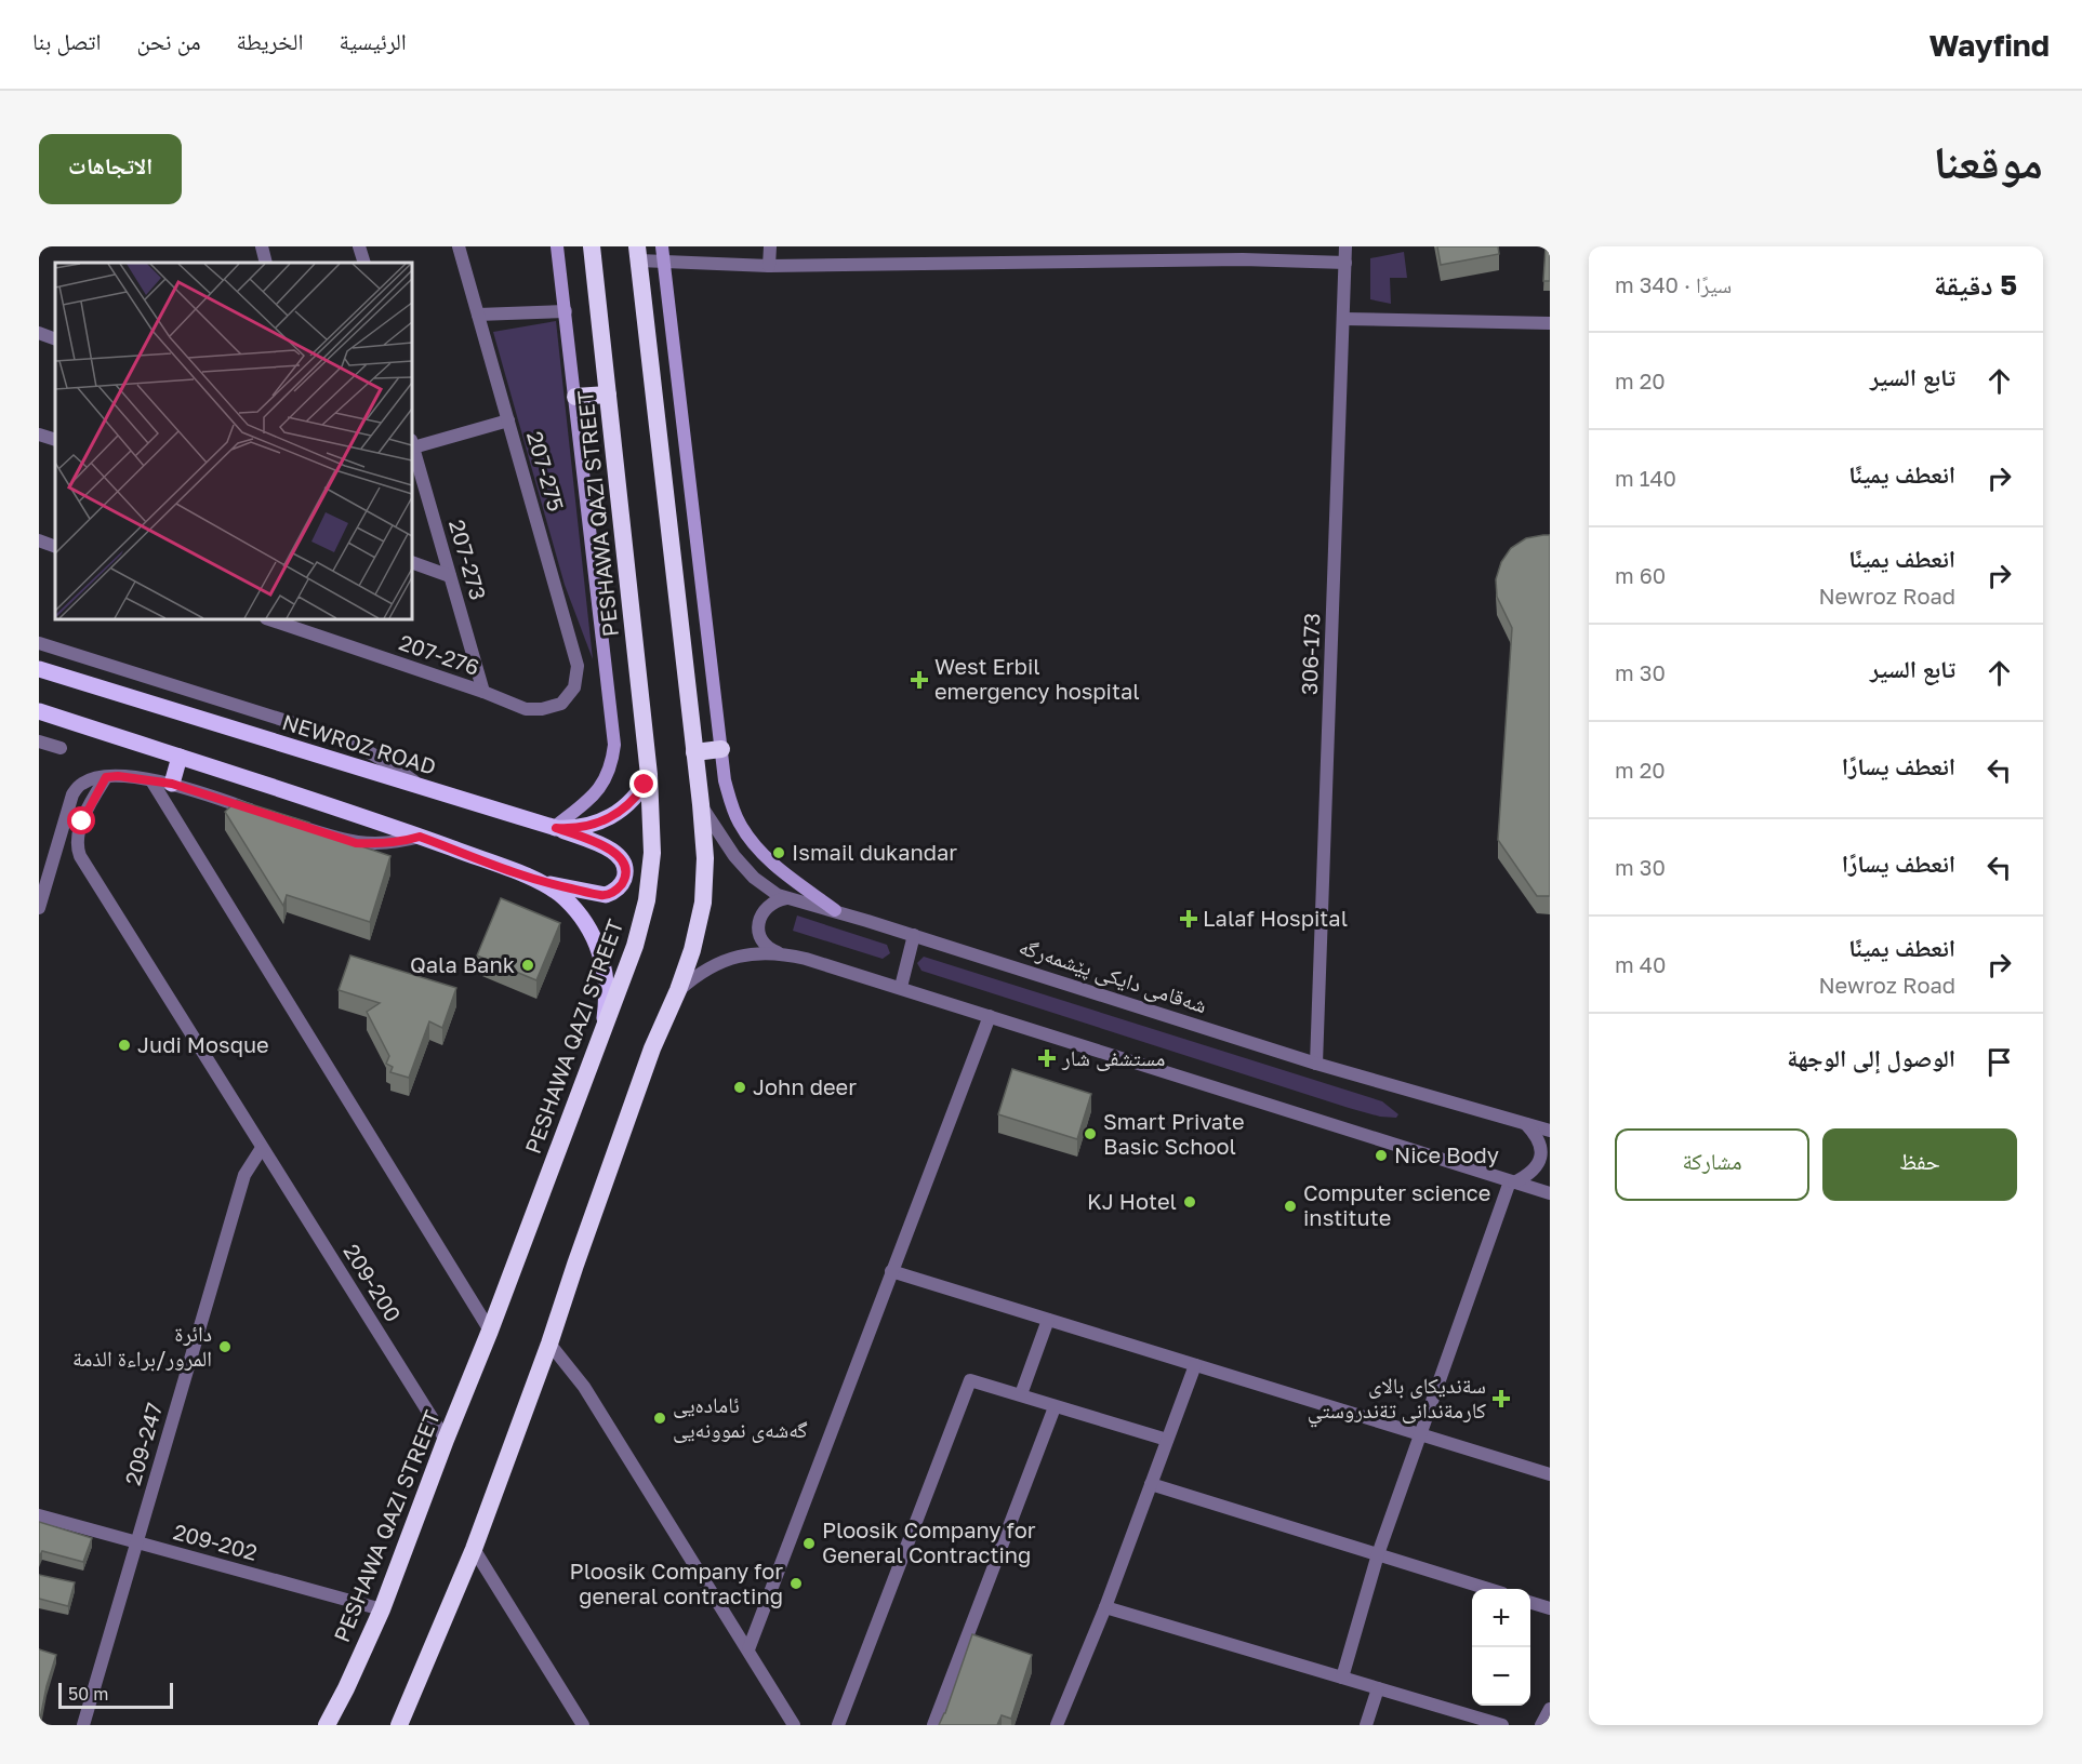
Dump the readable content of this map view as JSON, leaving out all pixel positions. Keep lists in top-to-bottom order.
{
  "streets": {
    "highway": ["PESHAWA QAZI STREET"],
    "main road": ["NEWROZ ROAD"],
    "street": [
      "207-275",
      "207-273",
      "306-173",
      "207-276",
      "شەقامی دایکی پێشمەرگە",
      "209-200",
      "209-247",
      "209-202"
    ]
  },
  "crossings": [
    ["207-275", "207-276"],
    ["PESHAWA QAZI STREET", "NEWROZ ROAD"],
    ["PESHAWA QAZI STREET", "209-200"],
    ["PESHAWA QAZI STREET", "209-202"],
    ["207-273", "207-276"],
    ["306-173", "شەقامی دایکی پێشمەرگە"],
    ["209-200", "209-247"],
    ["209-247", "209-202"]
  ],
  "places": {
    "health": [
      "West Erbil emergency hospital",
      "Lalaf Hospital",
      "مستشفى شار",
      "سةنديكاى بالاى كارمةندانى تةندروستي"
    ],
    "other": [
      "Ismail dukandar",
      "Qala Bank",
      "Judi Mosque",
      "John deer",
      "Smart Private Basic School",
      "Nice Body",
      "KJ Hotel",
      "Computer science institute",
      "دائرة المرور/براءة الذمة",
      "ئامادەیی گەشەی نموونەیی",
      "Ploosik Company for General Contracting",
      "Ploosik Company for general contracting"
    ]
  },
  "scale_bar": "50 m",
  "page": {
    "header": "Wayfind",
    "nav": [
      "الرئيسية",
      "الخريطة",
      "من نحن",
      "اتصل بنا"
    ],
    "title": "موقعنا",
    "buttons": [
      "الاتجاهات",
      ["حفظ", "مشاركة"]
    ],
    "heading": ["5 دقيقة", "سيرًا · 340 m"],
    "list": [
      ["تابع السير", "20 m"],
      ["انعطف يمينًا", "140 m"],
      ["انعطف يمينًا", "Newroz Road", "60 m"],
      ["تابع السير", "30 m"],
      ["انعطف يسارًا", "20 m"],
      ["انعطف يسارًا", "30 m"],
      ["انعطف يمينًا", "Newroz Road", "40 m"],
      "الوصول إلى الوجهة"
    ],
    "map_buttons": ["+", "−"],
    "scale": "50 m"
  }
}
